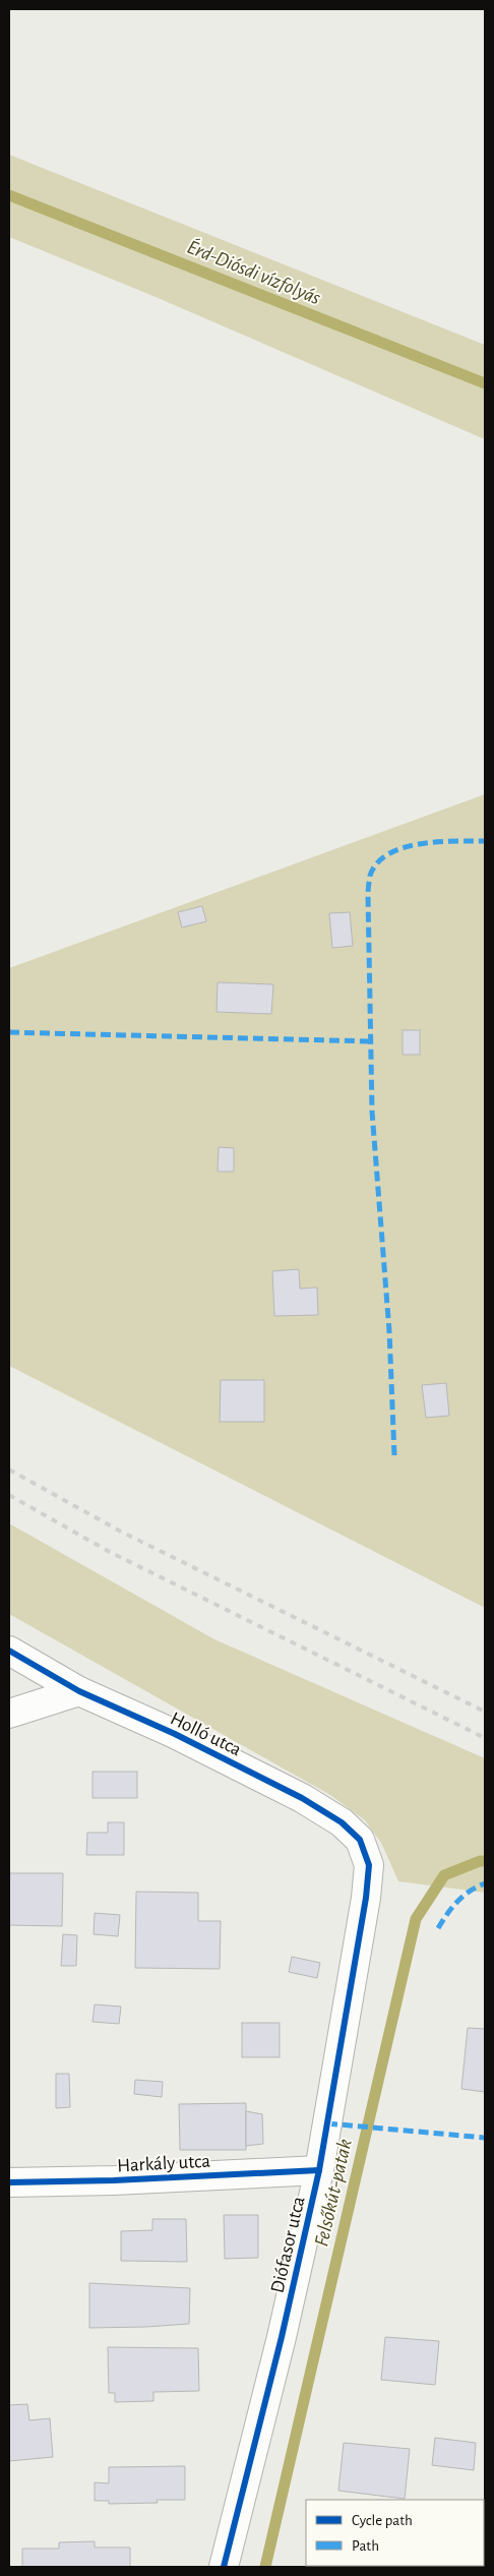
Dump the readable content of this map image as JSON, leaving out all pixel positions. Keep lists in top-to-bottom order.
{
  "streets": {
    "street": ["Holló utca", "Harkály utca", "Diófasor utca"]
  },
  "crossings": [
    ["Holló utca", "Diófasor utca"],
    ["Harkály utca", "Diófasor utca"]
  ],
  "water": ["Érd-Diósdi vízfolyás", "Felsőkút-patak"],
  "legend": ["Cycle path", "Path"]
}
